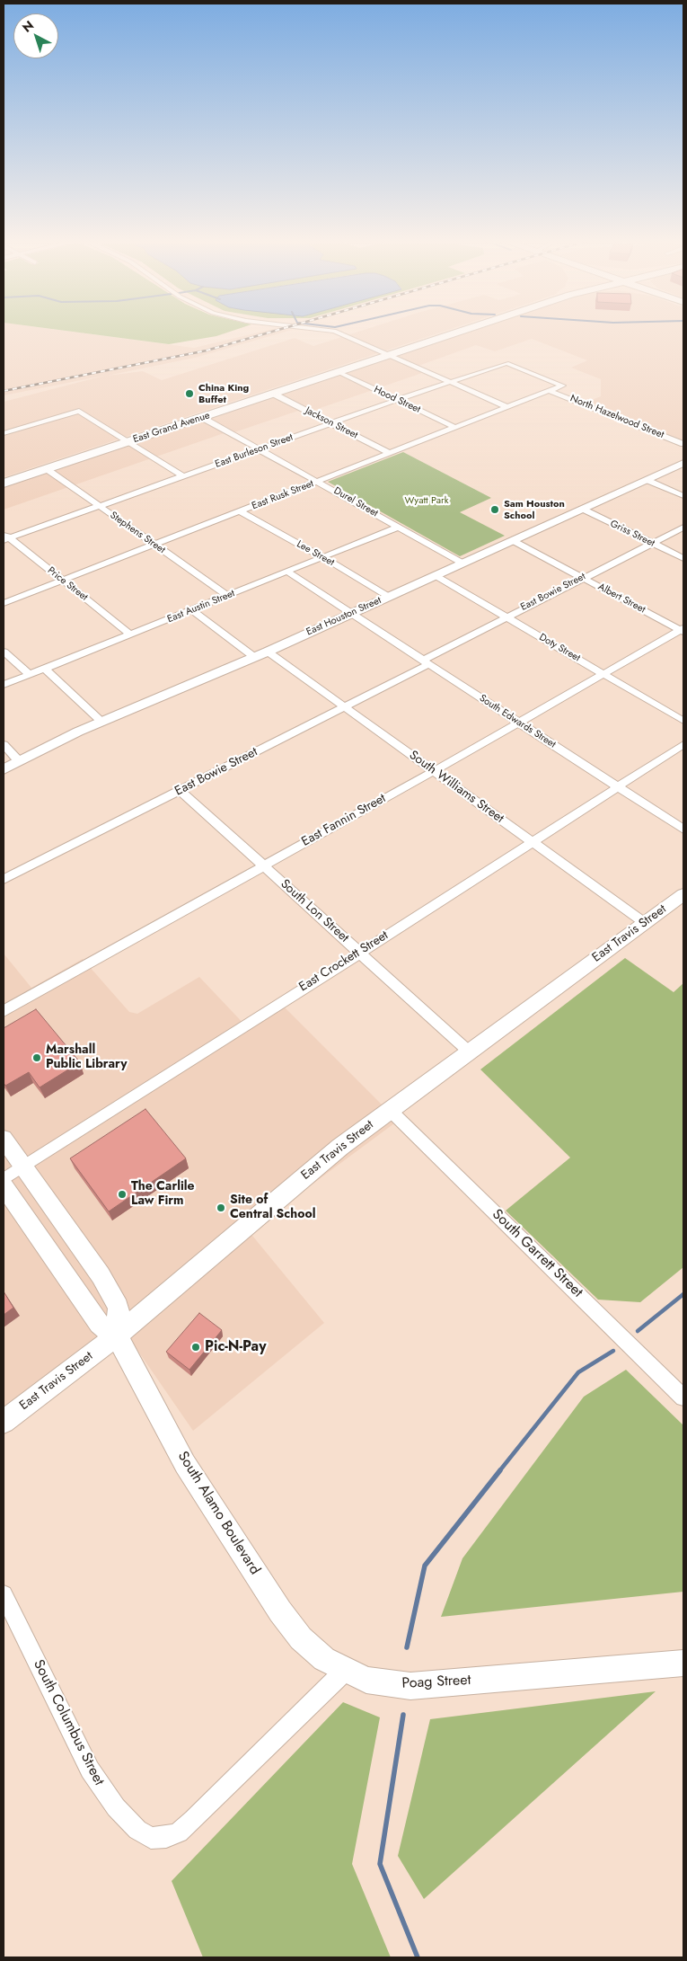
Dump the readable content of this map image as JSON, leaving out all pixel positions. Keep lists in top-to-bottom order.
{
  "streets": {
    "highway": ["East Grand Avenue"],
    "main road": ["East Houston Street"],
    "street": [
      "Hood Street",
      "North Hazelwood Street",
      "Jackson Street",
      "East Burleson Street",
      "East Rusk Street",
      "Durel Street",
      "Stephens Street",
      "Griss Street",
      "Lee Street",
      "Price Street",
      "East Bowie Street",
      "Albert Street",
      "East Austin Street",
      "Doty Street",
      "South Edwards Street",
      "South Williams Street",
      "East Fannin Street",
      "South Lon Street",
      "East Travis Street",
      "East Crockett Street",
      "South Garrett Street",
      "South Alamo Boulevard",
      "Poag Street",
      "South Columbus Street"
    ]
  },
  "crossings": [
    ["Hood Street", "East Grand Avenue"],
    ["Hood Street", "East Burleson Street"],
    ["Hood Street", "East Rusk Street"],
    ["North Hazelwood Street", "East Burleson Street"],
    ["North Hazelwood Street", "East Rusk Street"],
    ["Jackson Street", "East Grand Avenue"],
    ["Jackson Street", "East Burleson Street"],
    ["Jackson Street", "East Rusk Street"],
    ["East Grand Avenue", "Durel Street"],
    ["East Grand Avenue", "Stephens Street"],
    ["East Burleson Street", "Durel Street"],
    ["East Burleson Street", "Stephens Street"],
    ["East Burleson Street", "Price Street"],
    ["East Rusk Street", "Durel Street"],
    ["East Rusk Street", "Stephens Street"],
    ["East Rusk Street", "Lee Street"],
    ["East Rusk Street", "Price Street"],
    ["Durel Street", "East Austin Street"],
    ["Durel Street", "East Houston Street"],
    ["Stephens Street", "East Austin Street"],
    ["Griss Street", "East Bowie Street"],
    ["Griss Street", "East Houston Street"],
    ["Lee Street", "East Austin Street"],
    ["Lee Street", "East Houston Street"],
    ["Price Street", "East Austin Street"],
    ["East Bowie Street", "Albert Street"],
    ["East Bowie Street", "Doty Street"],
    ["East Bowie Street", "South Edwards Street"],
    ["East Bowie Street", "South Williams Street"],
    ["East Bowie Street", "South Lon Street"],
    ["Albert Street", "East Houston Street"],
    ["Albert Street", "East Fannin Street"],
    ["East Austin Street", "South Edwards Street"],
    ["East Houston Street", "Doty Street"],
    ["East Houston Street", "South Edwards Street"],
    ["East Houston Street", "South Williams Street"],
    ["Doty Street", "East Fannin Street"],
    ["South Edwards Street", "East Fannin Street"],
    ["South Edwards Street", "East Crockett Street"],
    ["South Williams Street", "East Fannin Street"],
    ["South Williams Street", "East Travis Street"],
    ["South Williams Street", "East Crockett Street"],
    ["East Fannin Street", "South Lon Street"],
    ["South Lon Street", "East Travis Street"],
    ["South Lon Street", "East Crockett Street"],
    ["East Travis Street", "South Garrett Street"],
    ["East Travis Street", "South Alamo Boulevard"],
    ["South Alamo Boulevard", "Poag Street"],
    ["South Alamo Boulevard", "South Columbus Street"],
    ["Poag Street", "South Columbus Street"]
  ],
  "parks": ["Wyatt Park"],
  "places": [
    "China King Buffet",
    "Sam Houston School",
    "Marshall Public Library",
    "The Carlile Law Firm",
    "Site of Central School",
    "Pic-N-Pay"
  ],
  "north": "top left"
}
